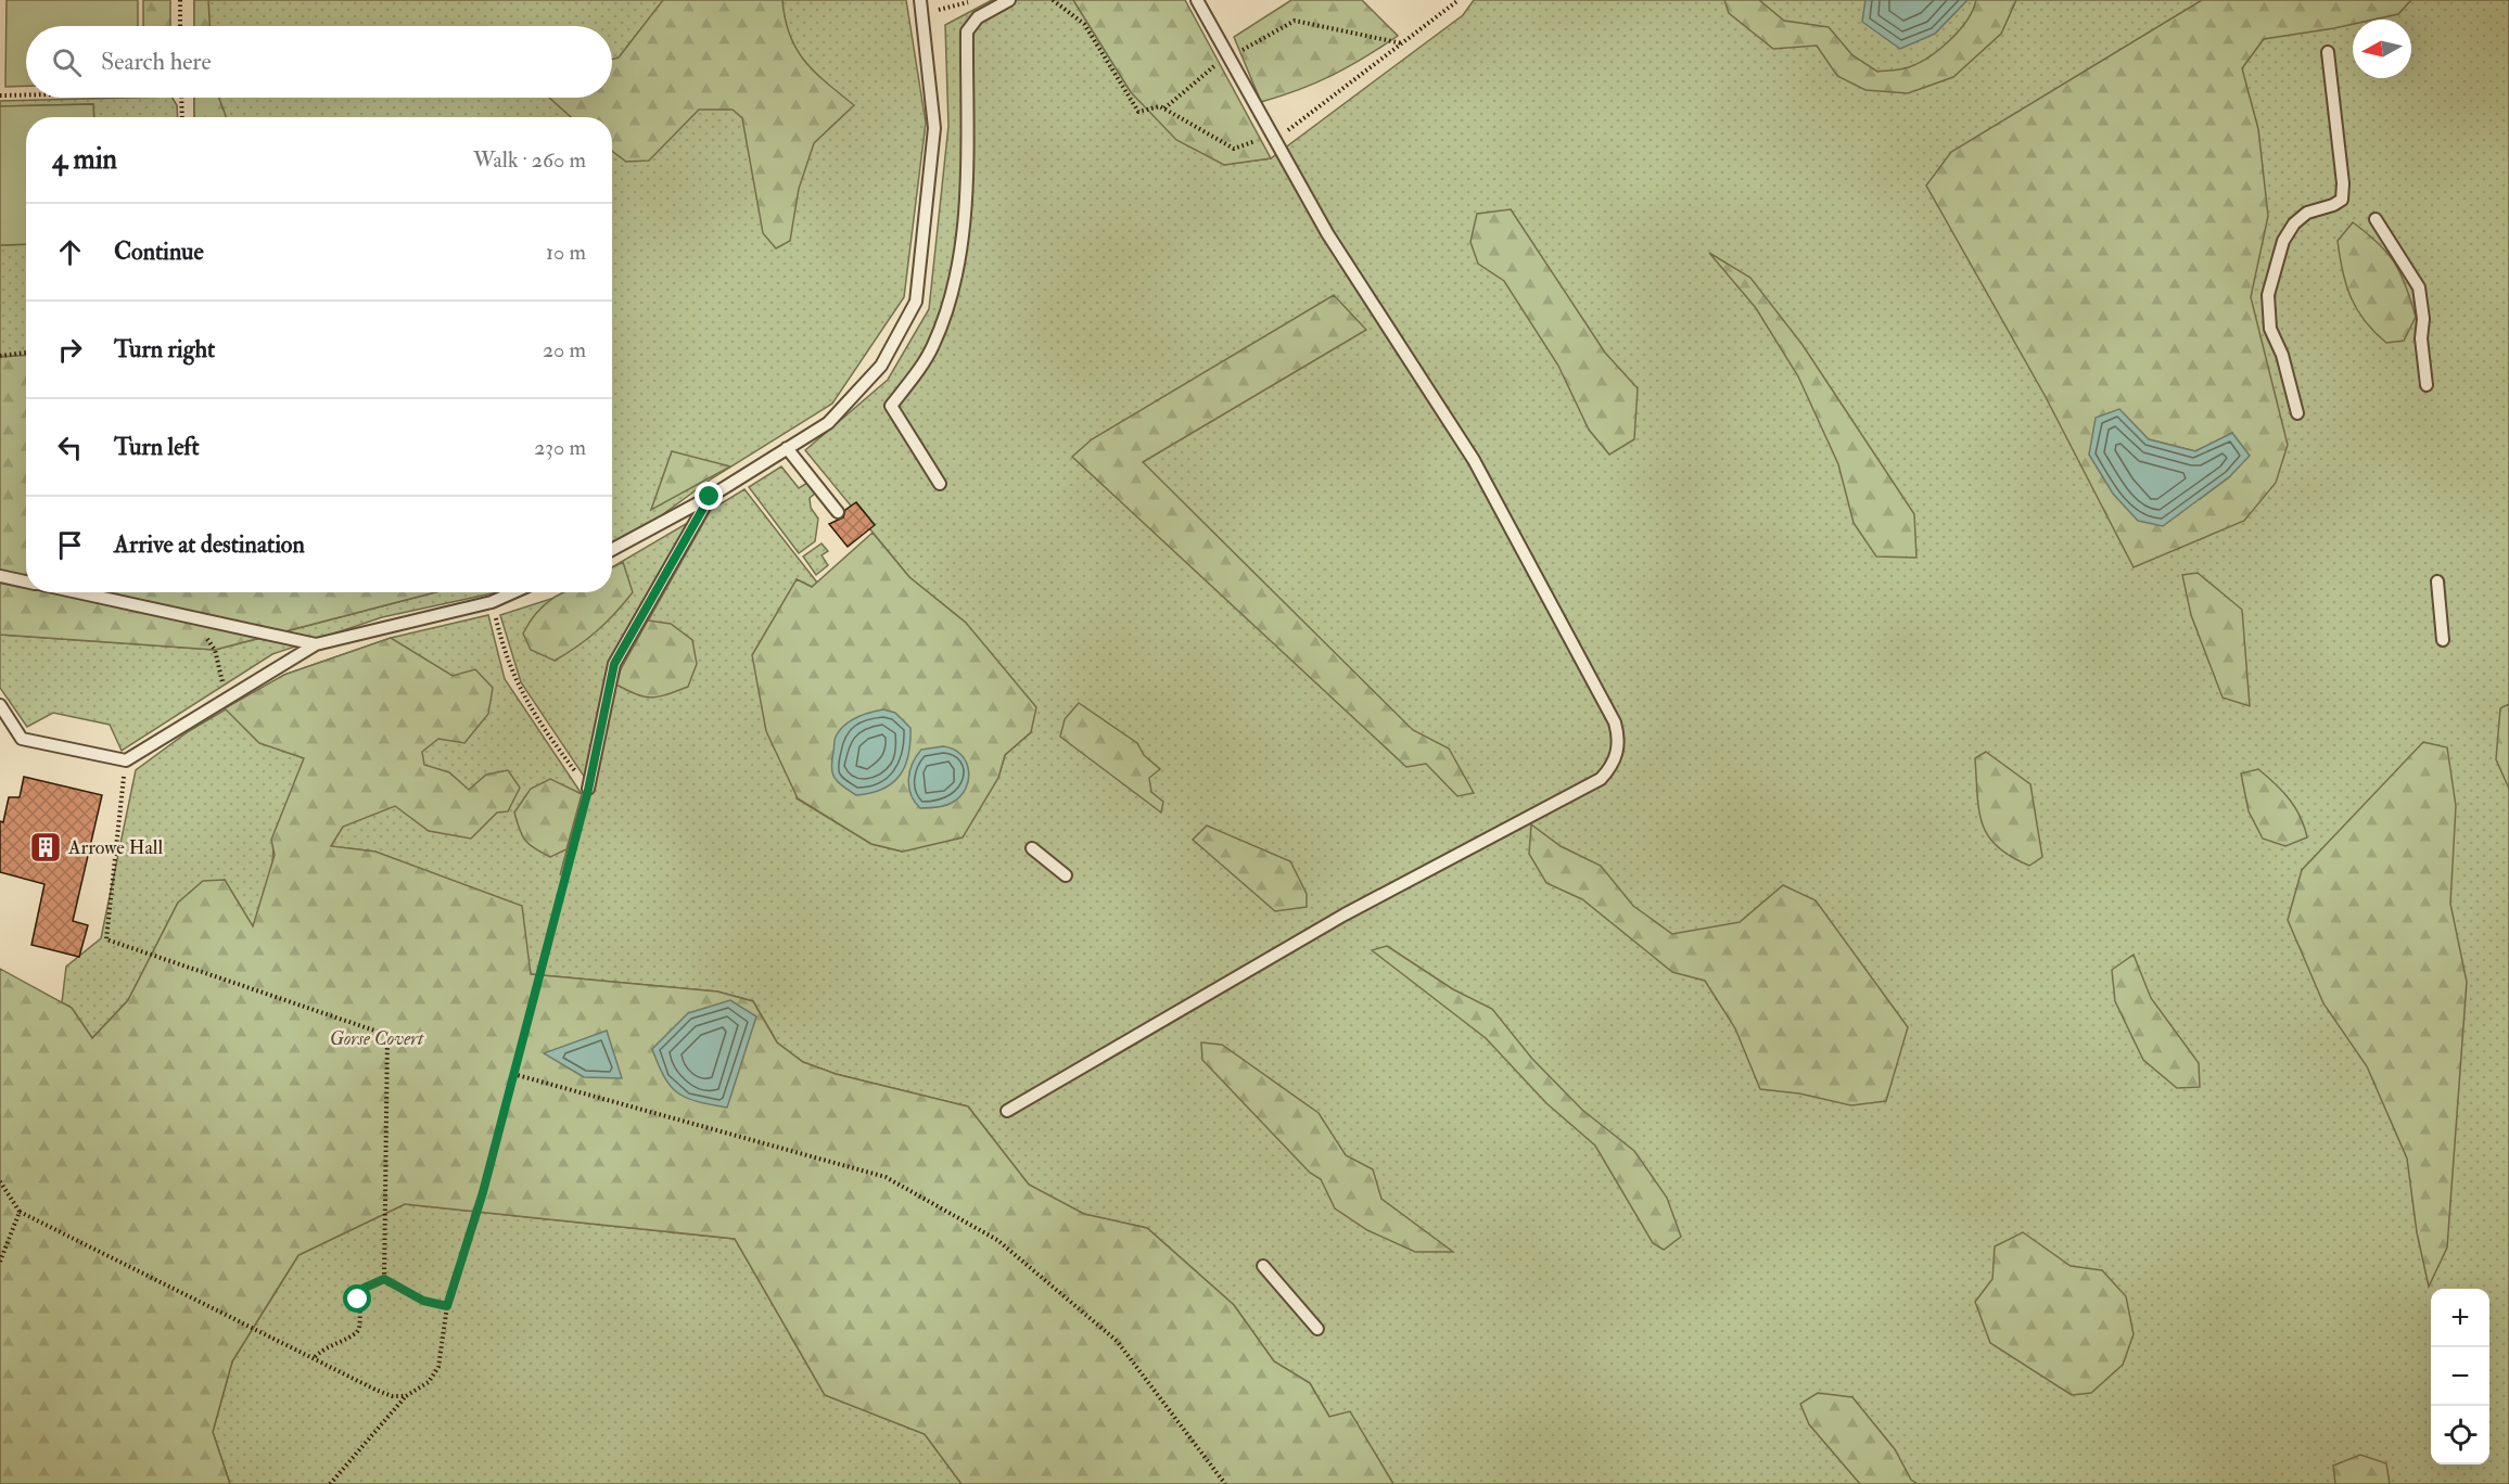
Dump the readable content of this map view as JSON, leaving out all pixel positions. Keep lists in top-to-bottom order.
{
  "parks": ["Gorse Covert"],
  "places": {
    "building": ["Arrowe Hall"]
  },
  "north": "left",
  "page": {
    "search": "Search here",
    "heading": ["4 min", "Walk · 260 m"],
    "list": [
      ["Continue", "10 m"],
      ["Turn right", "20 m"],
      ["Turn left", "230 m"],
      "Arrive at destination"
    ],
    "map_buttons": ["+", "−"]
  }
}
